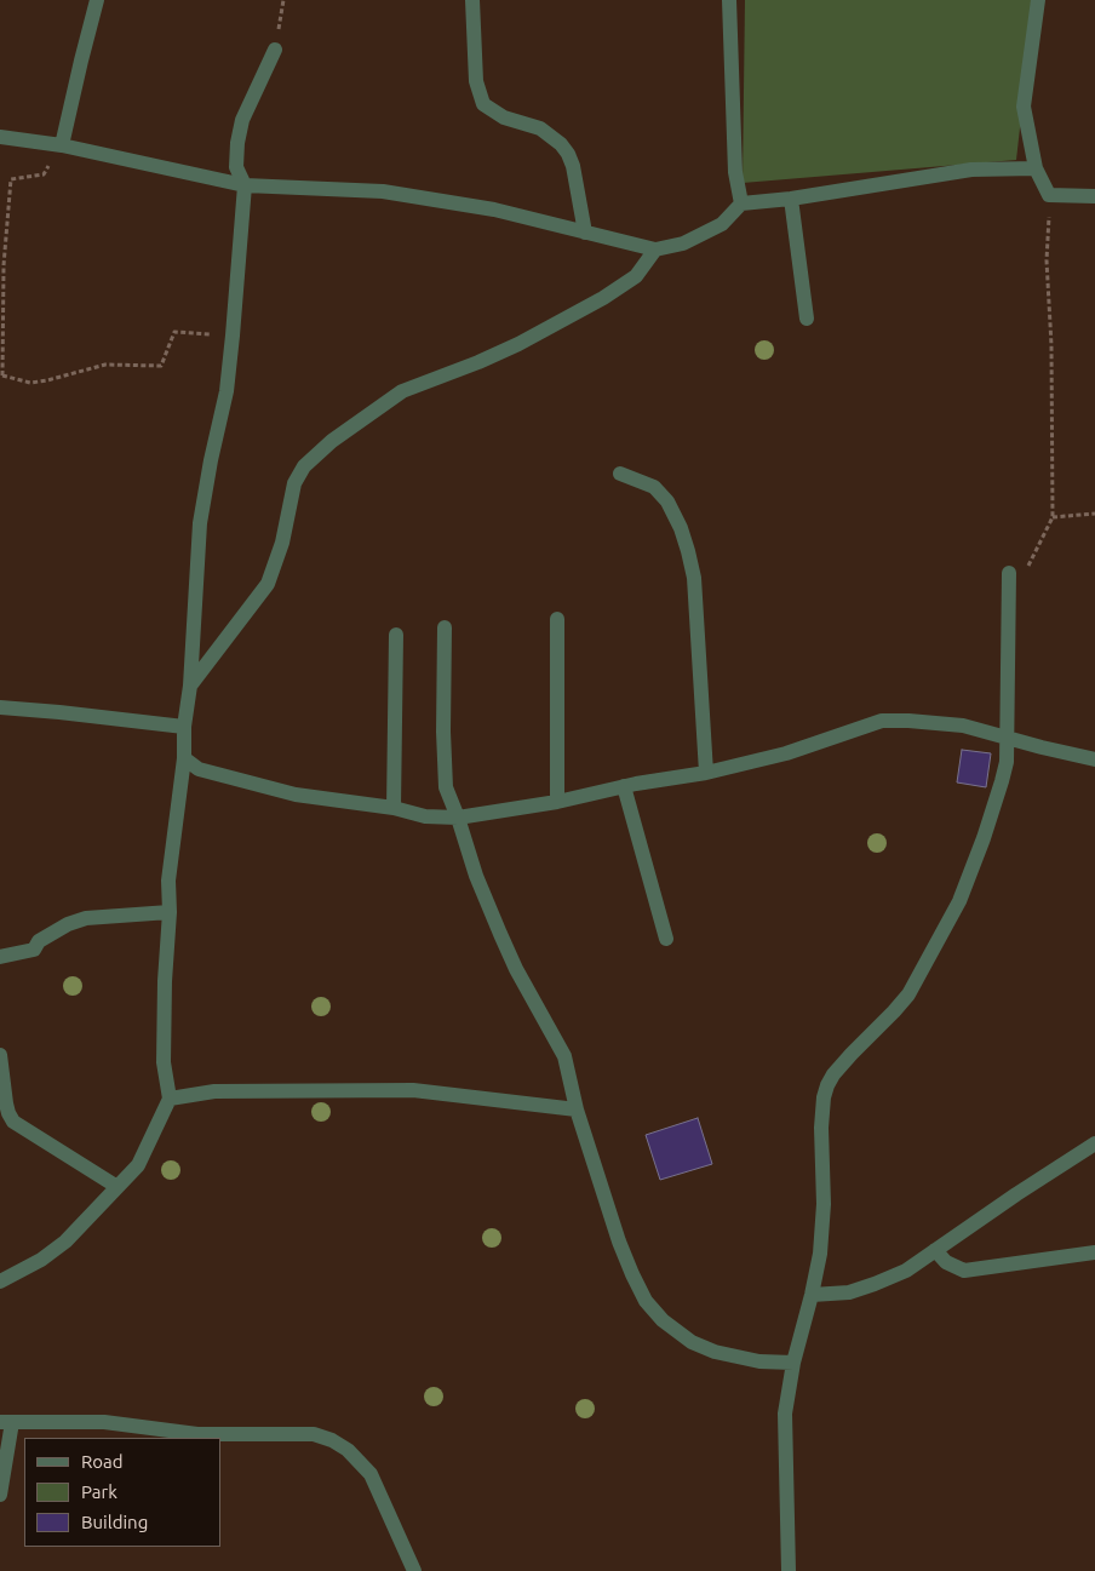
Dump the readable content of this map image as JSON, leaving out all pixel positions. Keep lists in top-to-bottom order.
{
  "legend": ["Road", "Park", "Building"]
}
